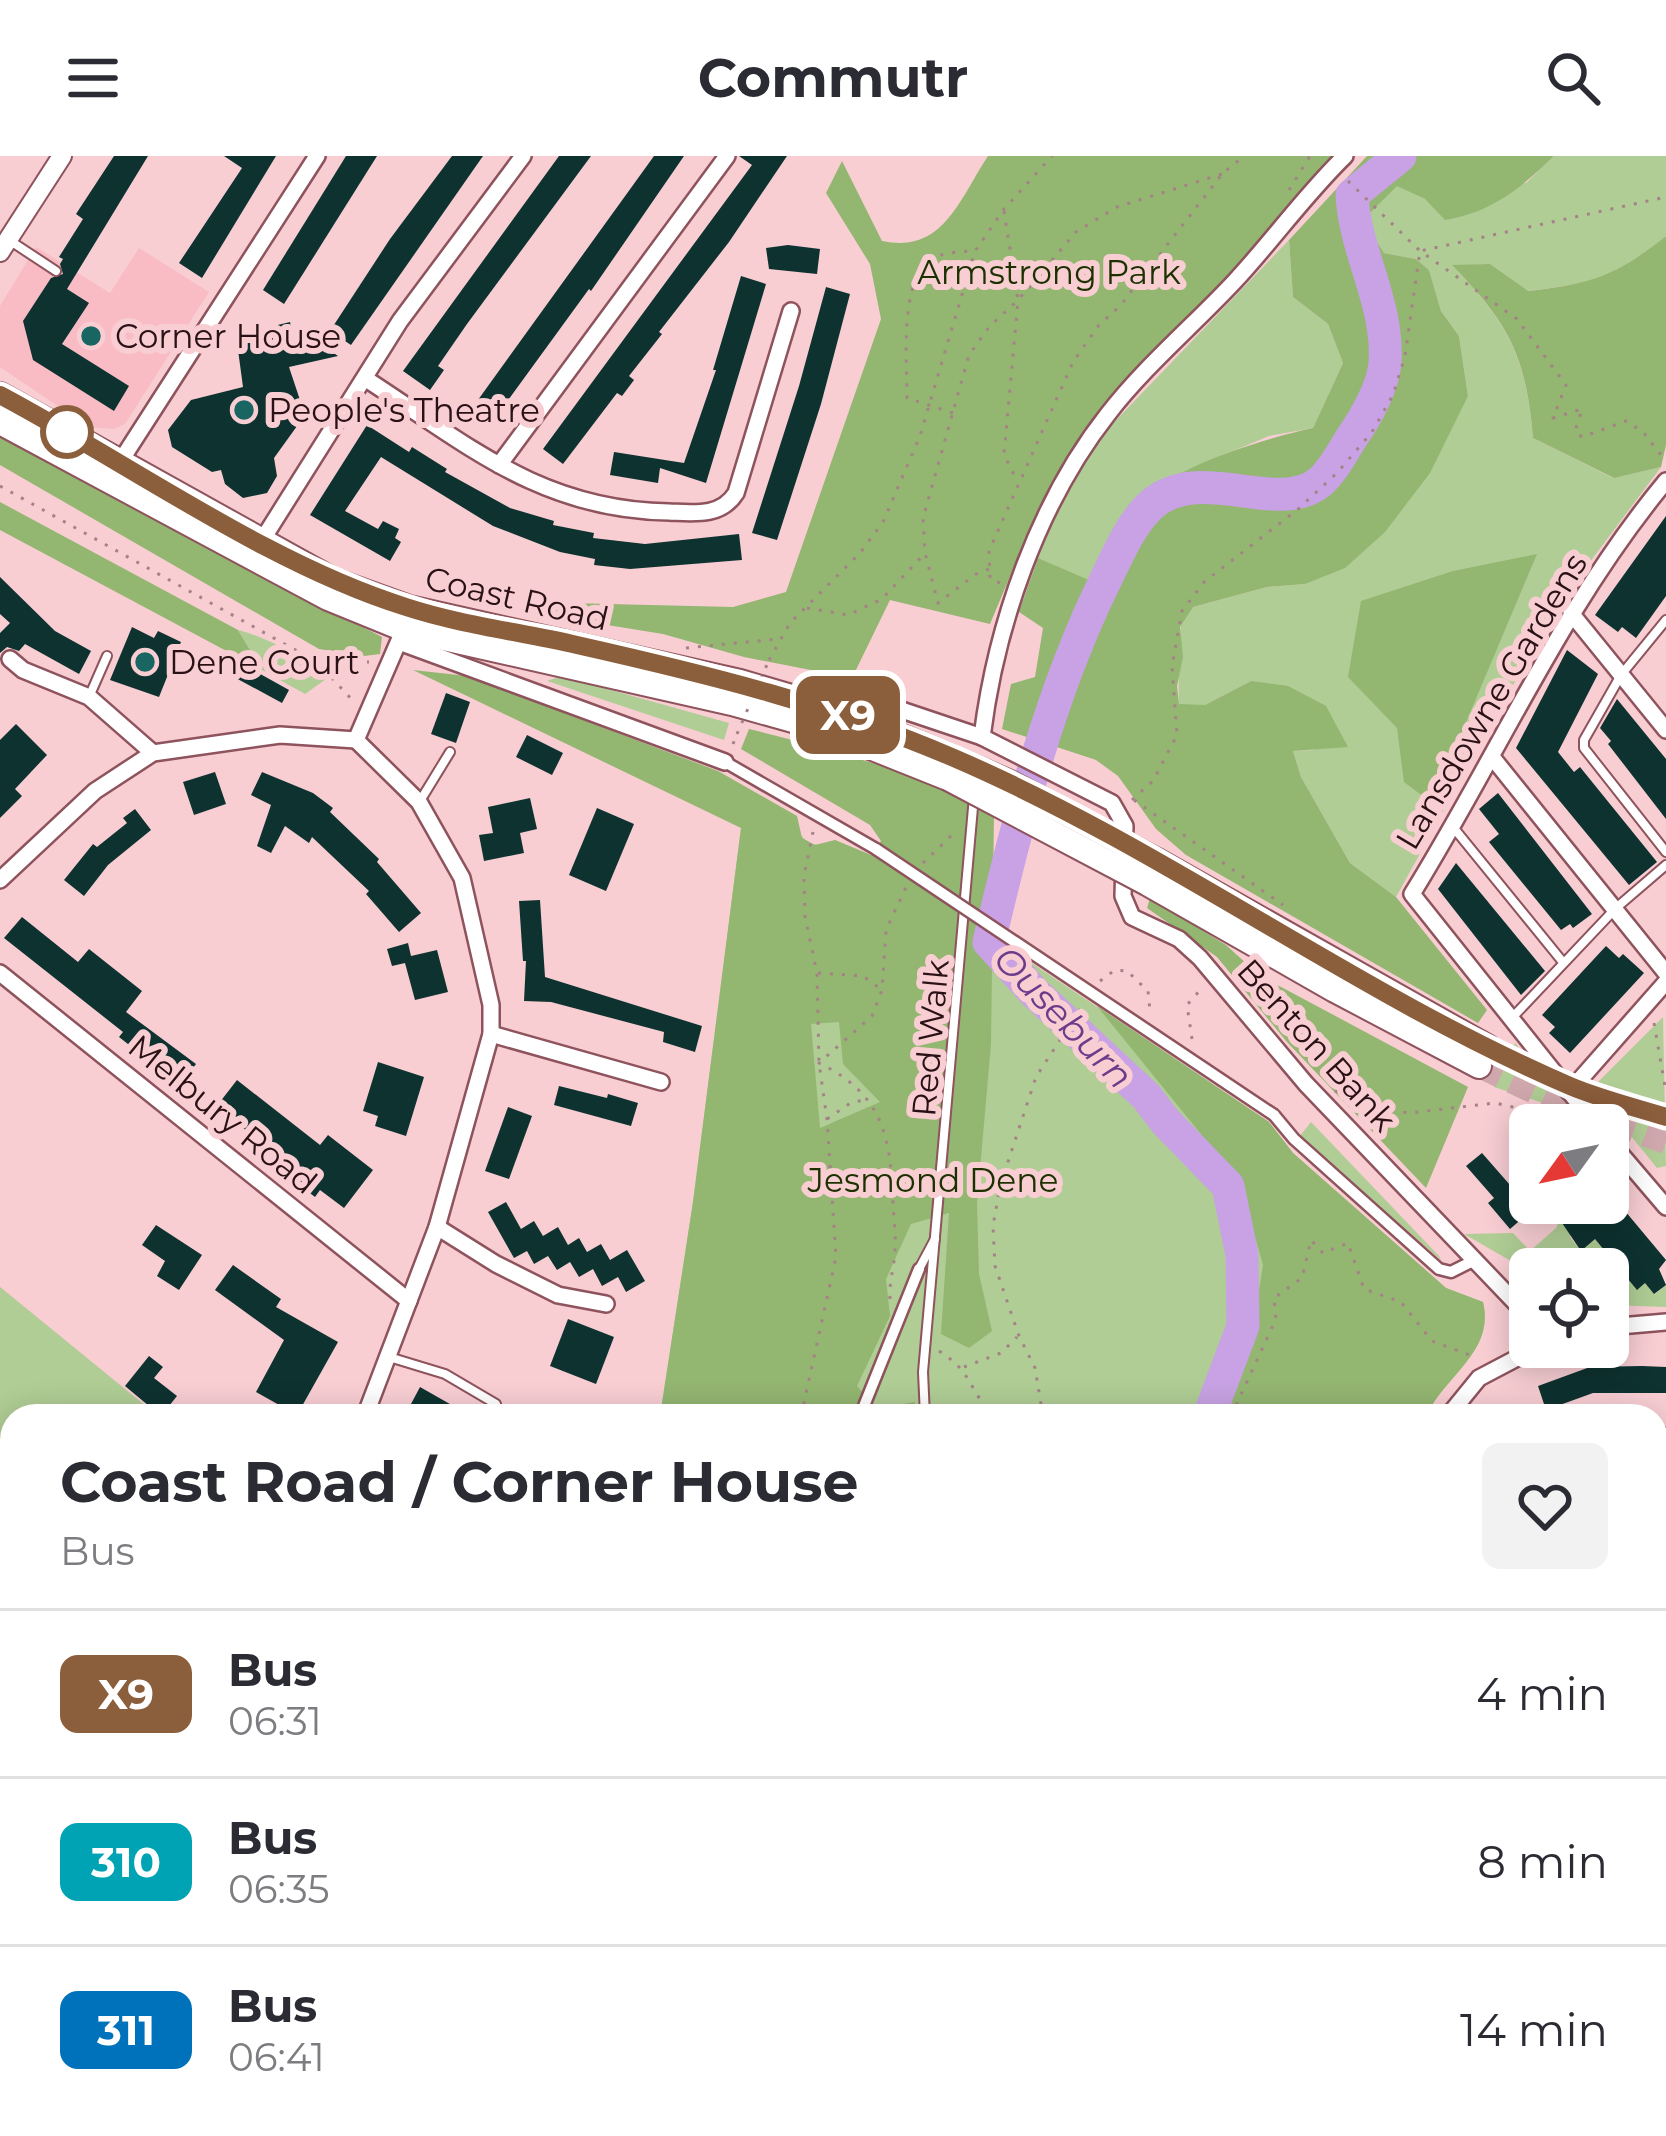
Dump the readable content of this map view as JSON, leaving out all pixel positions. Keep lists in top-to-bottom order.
{
  "streets": {
    "highway": ["Coast Road"],
    "street": ["Lansdowne Gardens", "Benton Bank", "Melbury Road"],
    "lane": ["Red Walk"]
  },
  "water": ["Ouseburn"],
  "parks": ["Armstrong Park", "Jesmond Dene"],
  "places": ["Corner House", "People's Theatre", "Dene Court"],
  "lines": ["bus line X9"],
  "north": "bottom left",
  "page": {
    "header": "Commutr",
    "on_map": "X9",
    "heading": ["Coast Road / Corner House", "Bus"],
    "list": [
      {
        "mark": "X9",
        "name": "Bus",
        "note": "06:31",
        "value": "4 min"
      },
      {
        "mark": "310",
        "name": "Bus",
        "note": "06:35",
        "value": "8 min"
      },
      {
        "mark": "311",
        "name": "Bus",
        "note": "06:41",
        "value": "14 min"
      }
    ]
  }
}
